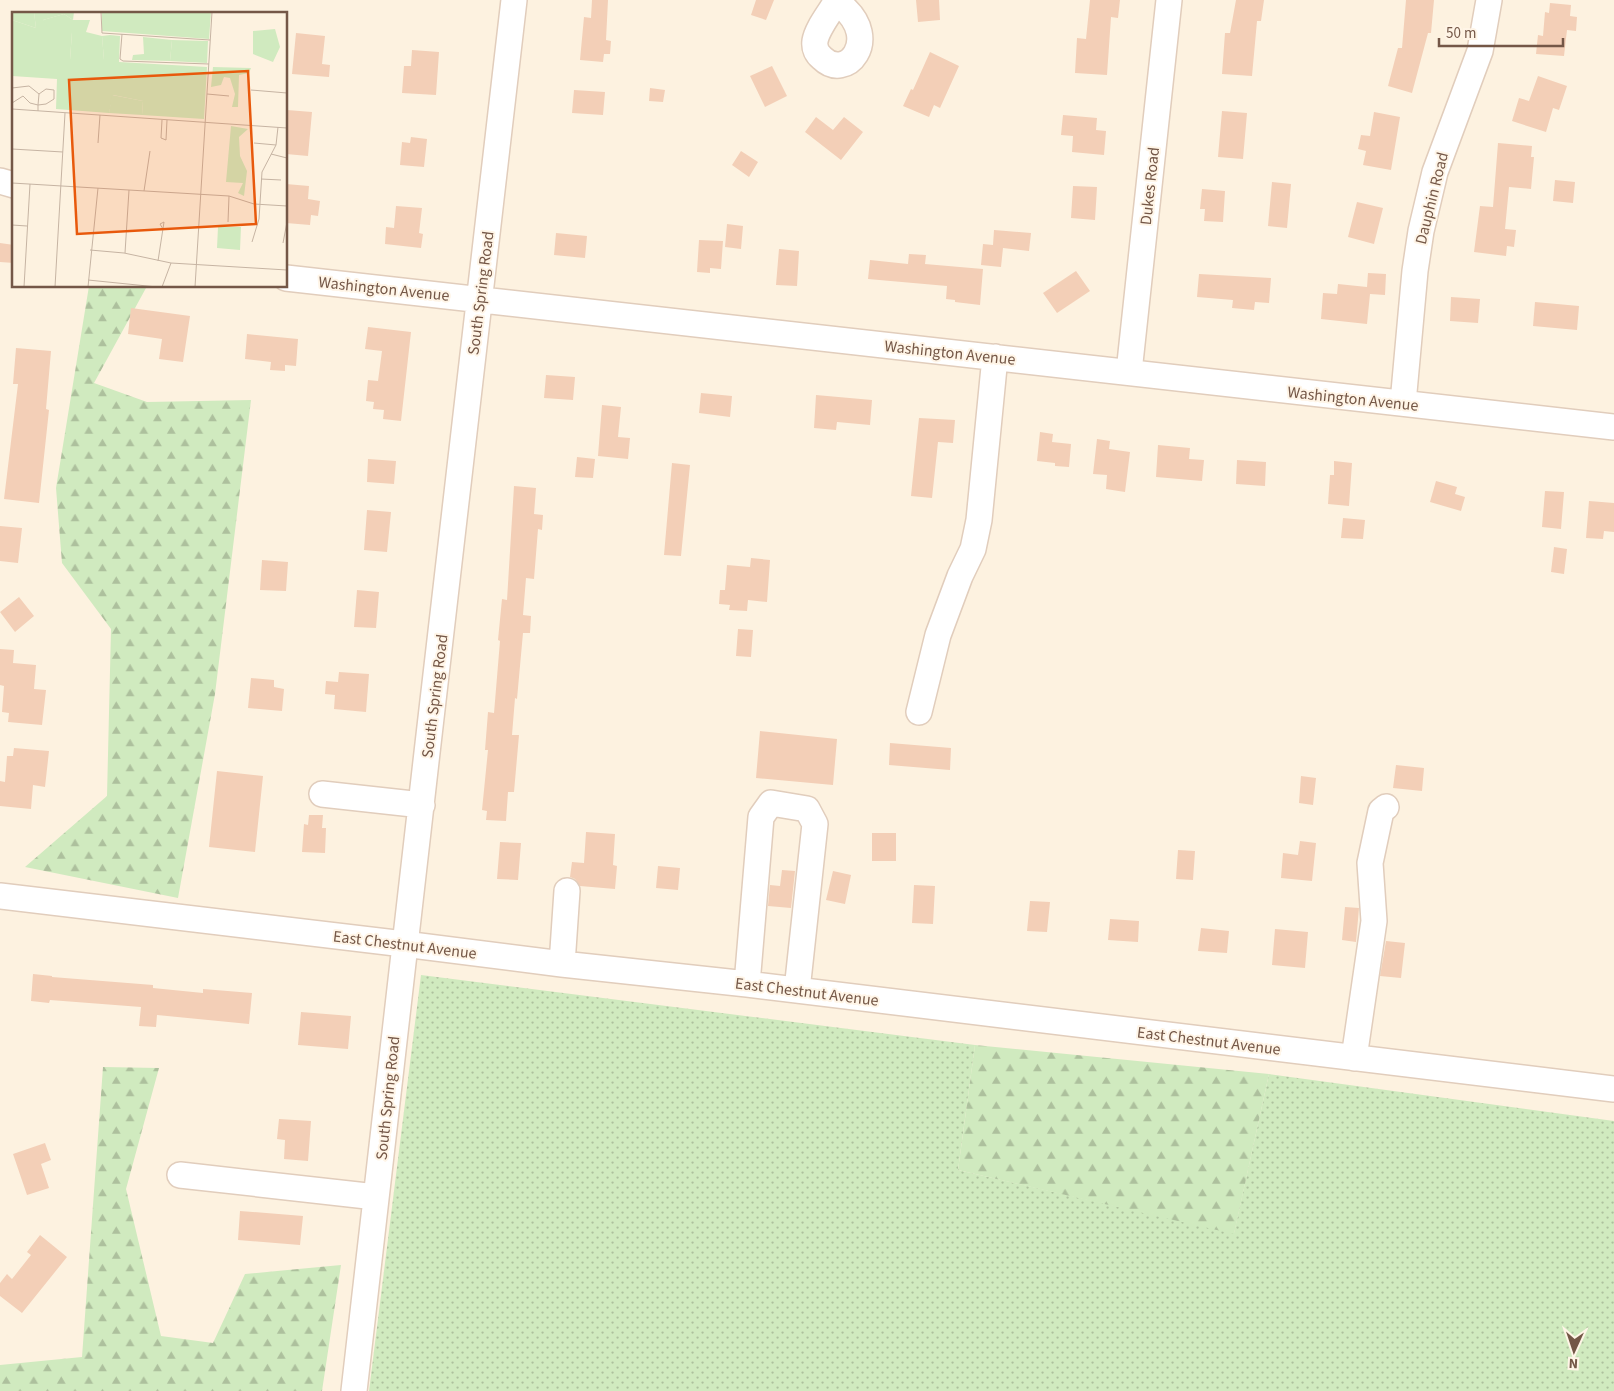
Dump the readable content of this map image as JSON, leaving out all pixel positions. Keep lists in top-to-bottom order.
{
  "streets": {
    "street": [
      "Dukes Road",
      "Dauphin Road",
      "Washington Avenue",
      "South Spring Road",
      "East Chestnut Avenue"
    ]
  },
  "crossings": [
    ["Dukes Road", "Washington Avenue"],
    ["Dauphin Road", "Washington Avenue"],
    ["Washington Avenue", "South Spring Road"],
    ["South Spring Road", "East Chestnut Avenue"]
  ],
  "scale_bar": "50 m",
  "north": "bottom"
}
